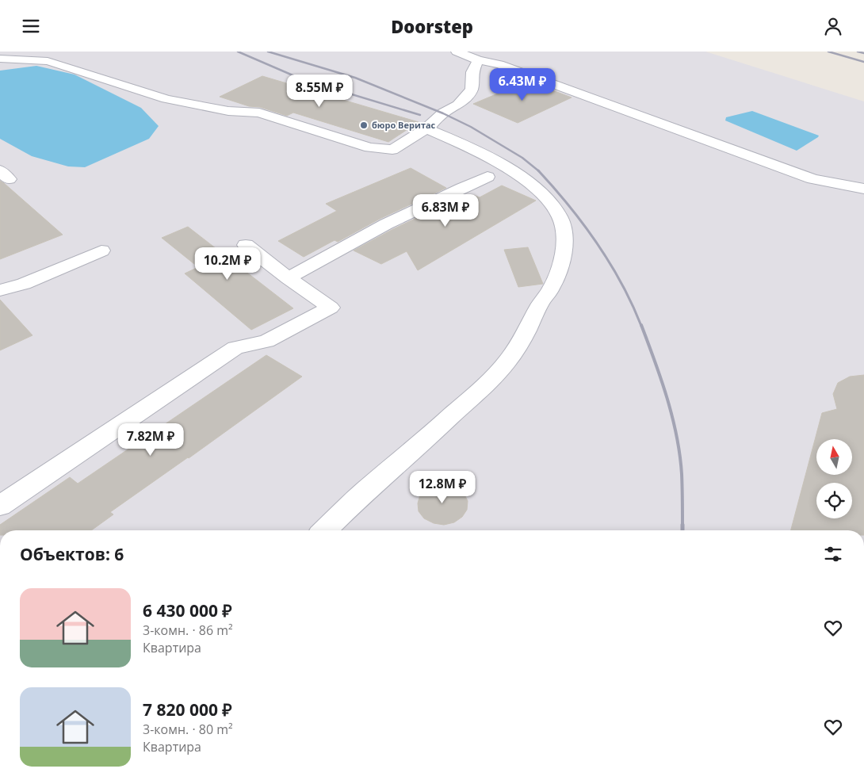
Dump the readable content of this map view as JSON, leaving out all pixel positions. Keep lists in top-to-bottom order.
{
  "places": ["бюро Веритас"],
  "north": "top",
  "page": {
    "header": "Doorstep",
    "price": [
      "6.43M ₽",
      "8.55M ₽",
      "6.83M ₽",
      "10.2M ₽",
      "7.82M ₽",
      "12.8M ₽"
    ],
    "heading": "Объектов: 6",
    "list": [
      {
        "name": "6 430 000 ₽",
        "note": "3-комн. · 86 m² · Квартира"
      },
      {
        "name": "7 820 000 ₽",
        "note": "3-комн. · 80 m² · Квартира"
      }
    ]
  }
}
